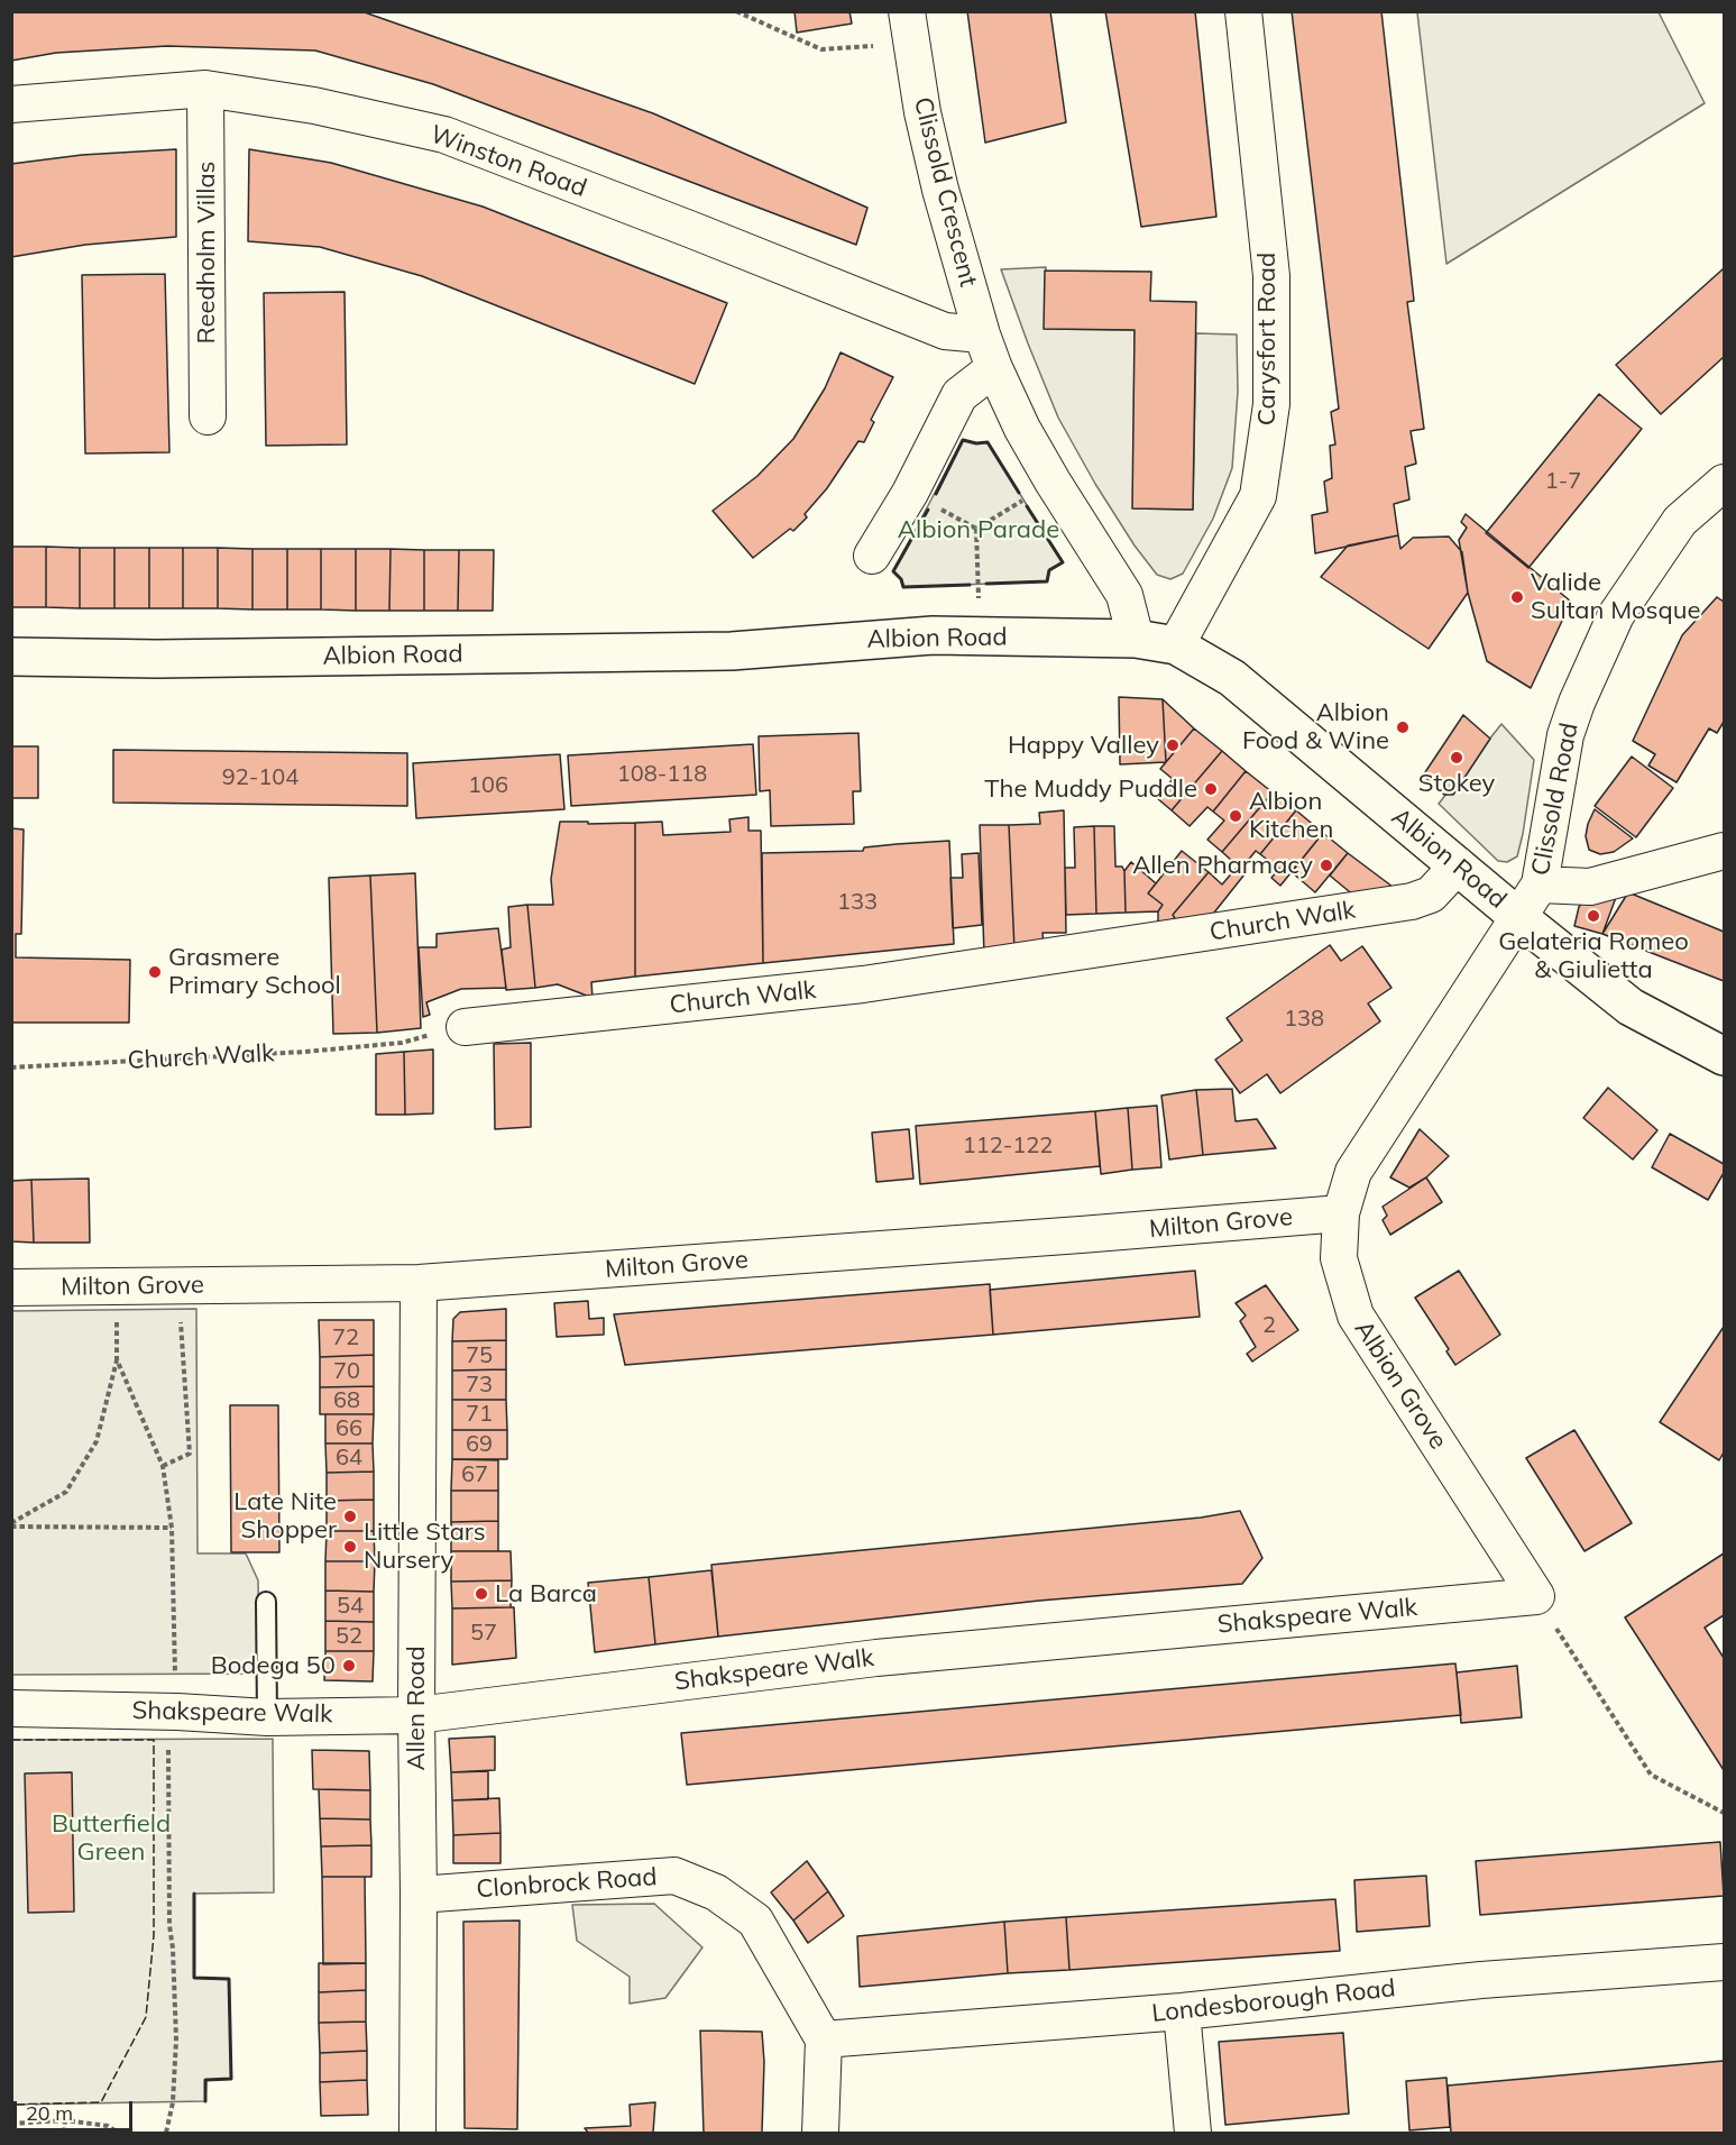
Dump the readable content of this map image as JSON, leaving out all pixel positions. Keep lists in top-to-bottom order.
{
  "streets": {
    "main road": ["Albion Road"],
    "street": [
      "Winston Road",
      "Clissold Crescent",
      "Reedholm Villas",
      "Carysfort Road",
      "Clissold Road",
      "Church Walk",
      "Milton Grove",
      "Albion Grove",
      "Shakspeare Walk",
      "Allen Road",
      "Clonbrock Road",
      "Londesborough Road"
    ]
  },
  "crossings": [
    ["Winston Road", "Clissold Crescent"],
    ["Winston Road", "Reedholm Villas"],
    ["Clissold Crescent", "Albion Road"],
    ["Carysfort Road", "Albion Road"],
    ["Albion Road", "Clissold Road"],
    ["Albion Road", "Church Walk"],
    ["Albion Road", "Albion Grove"],
    ["Clissold Road", "Albion Grove"],
    ["Milton Grove", "Albion Grove"],
    ["Milton Grove", "Allen Road"],
    ["Albion Grove", "Shakspeare Walk"],
    ["Shakspeare Walk", "Allen Road"],
    ["Allen Road", "Clonbrock Road"],
    ["Clonbrock Road", "Londesborough Road"]
  ],
  "parks": ["Albion Parade", "Butterfield Green"],
  "places": [
    "Valide Sultan Mosque",
    "Albion Food & Wine",
    "Happy Valley",
    "Stokey",
    "The Muddy Puddle",
    "Albion Kitchen",
    "Allen Pharmacy",
    "Gelateria Romeo & Giulietta",
    "Grasmere Primary School",
    "Late Nite Shopper",
    "Little Stars Nursery",
    "La Barca",
    "Bodega 50"
  ],
  "house_numbers": [
    "1-7",
    "108-118",
    "92-104",
    "106",
    "133",
    "138",
    "112-122",
    "2",
    "72",
    "75",
    "70",
    "73",
    "68",
    "71",
    "66",
    "69",
    "64",
    "67",
    "54",
    "57",
    "52"
  ],
  "scale_bar": "20 m"
}
